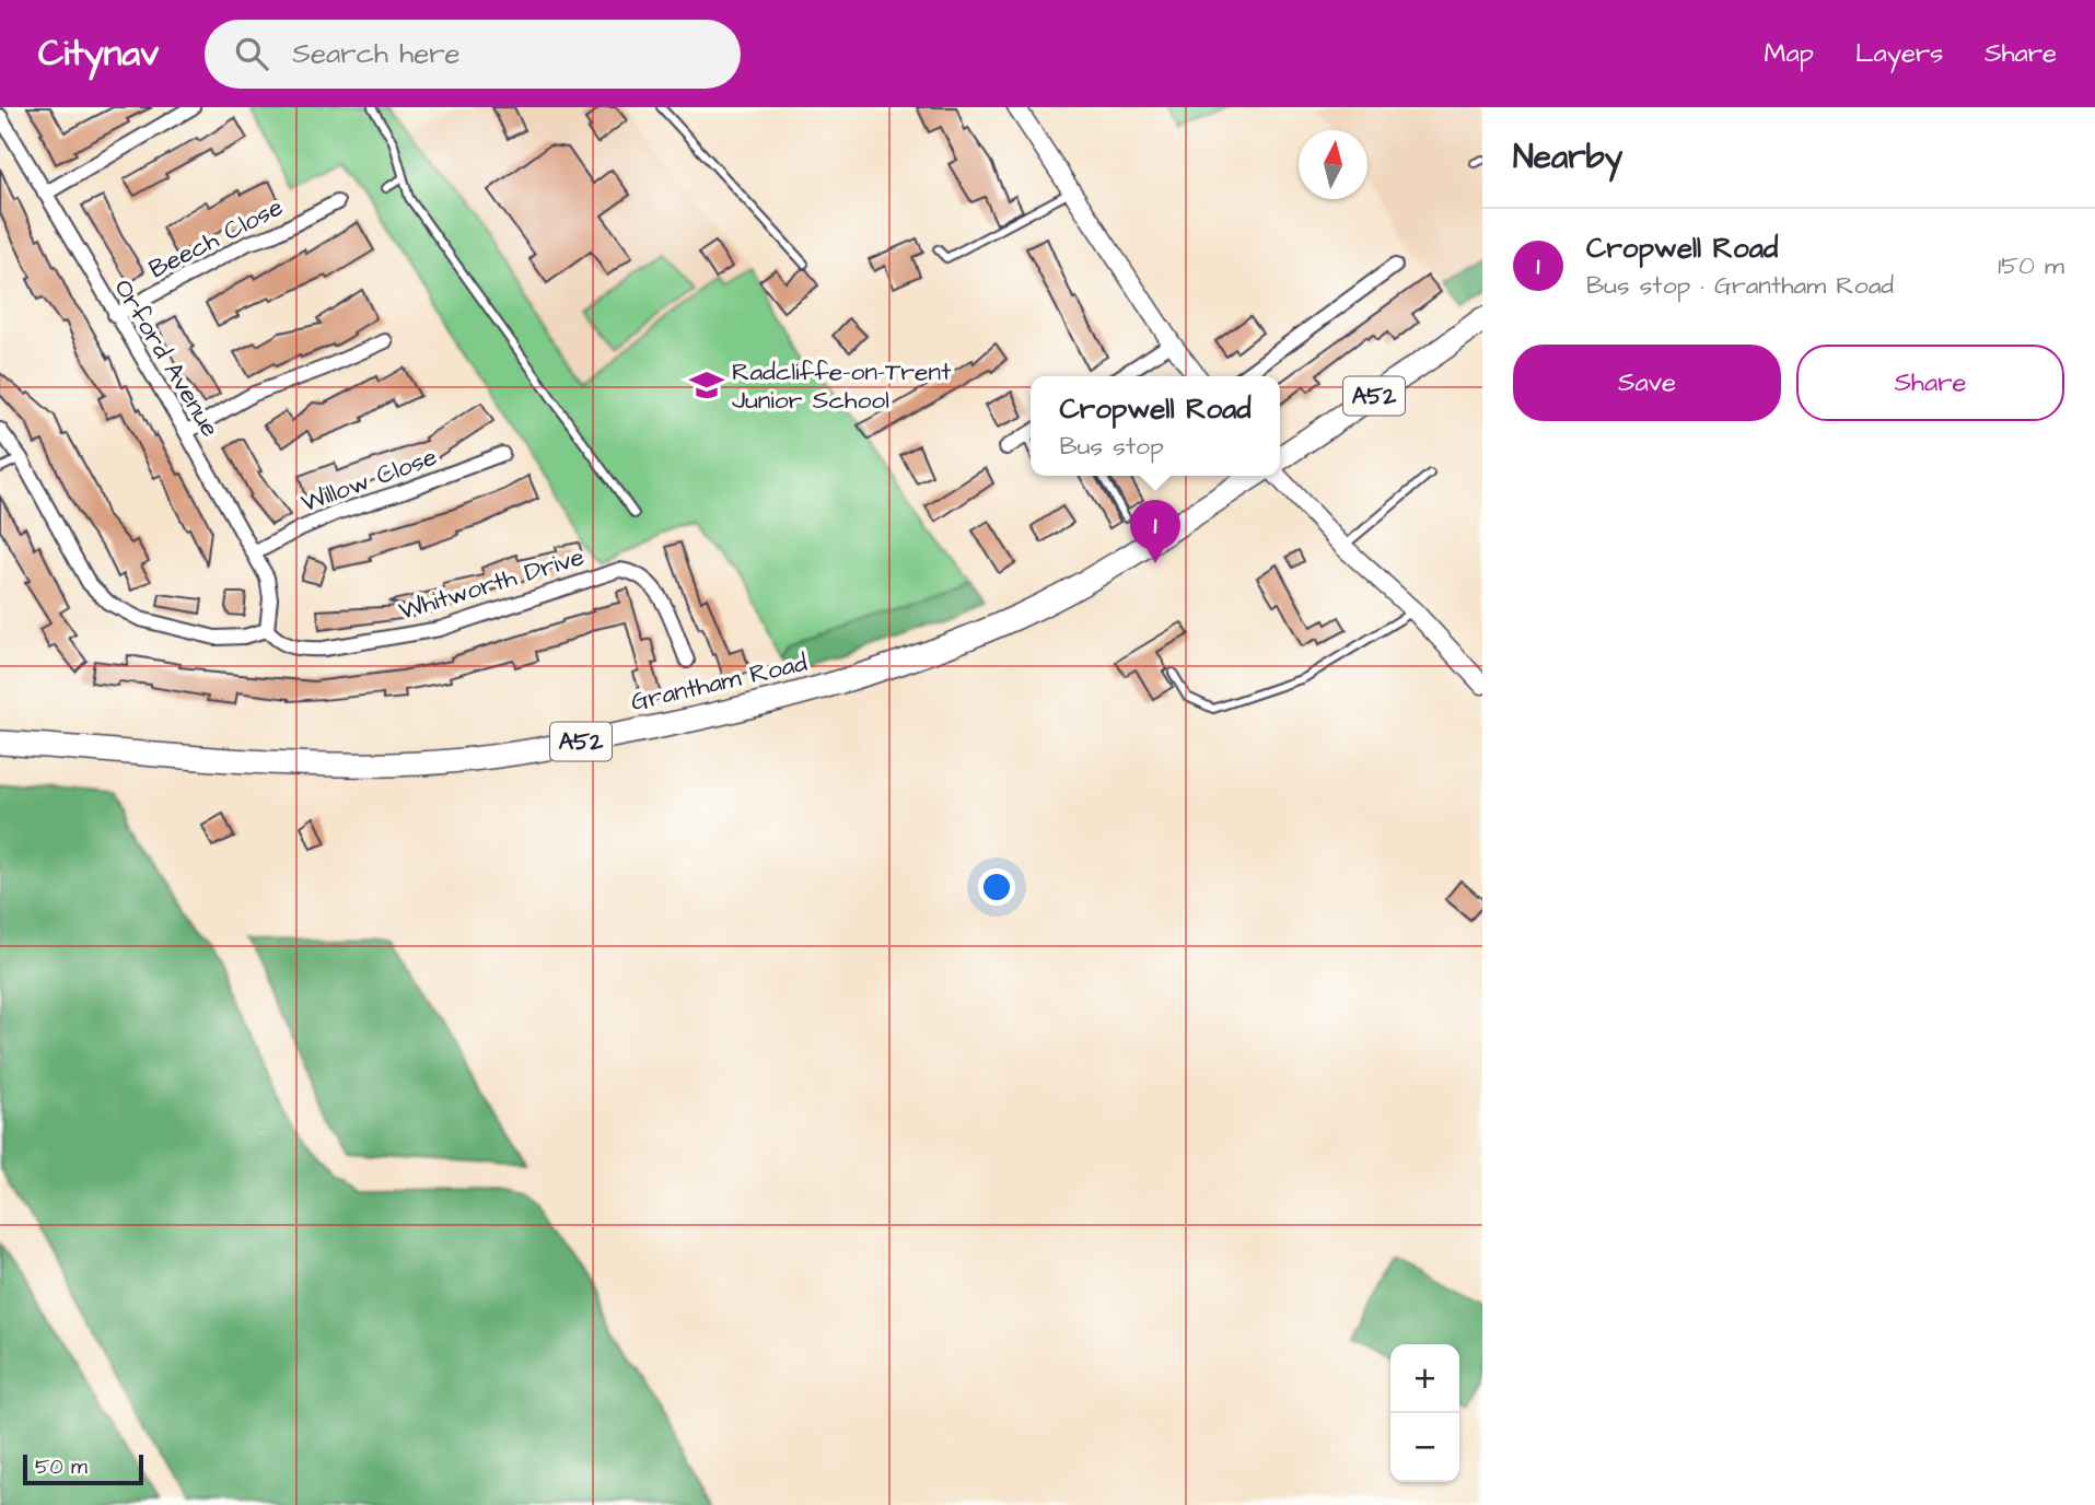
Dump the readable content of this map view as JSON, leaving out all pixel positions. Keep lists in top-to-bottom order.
{
  "streets": {
    "highway": ["A52", "Grantham Road"],
    "street": [
      "Beech Close",
      "Orford Avenue",
      "Willow Close",
      "Whitworth Drive"
    ]
  },
  "crossings": [
    ["Beech Close", "Orford Avenue"],
    ["Orford Avenue", "Willow Close"],
    ["Orford Avenue", "Whitworth Drive"]
  ],
  "places": {
    "school or university": ["Radcliffe-on-Trent Junior School"]
  },
  "scale_bar": "50 m",
  "north": "top",
  "page": {
    "header": "Citynav",
    "search": "Search here",
    "nav": ["Map", "Layers", "Share"],
    "heading": "Nearby",
    "list": [
      {
        "mark": "1",
        "name": "Cropwell Road",
        "note": "Bus stop · Grantham Road",
        "value": "150 m"
      }
    ],
    "buttons": ["Save", "Share"],
    "popup": ["Cropwell Road", "Bus stop"],
    "pins": "1",
    "map_buttons": ["+", "−"],
    "scale": "50 m"
  }
}
